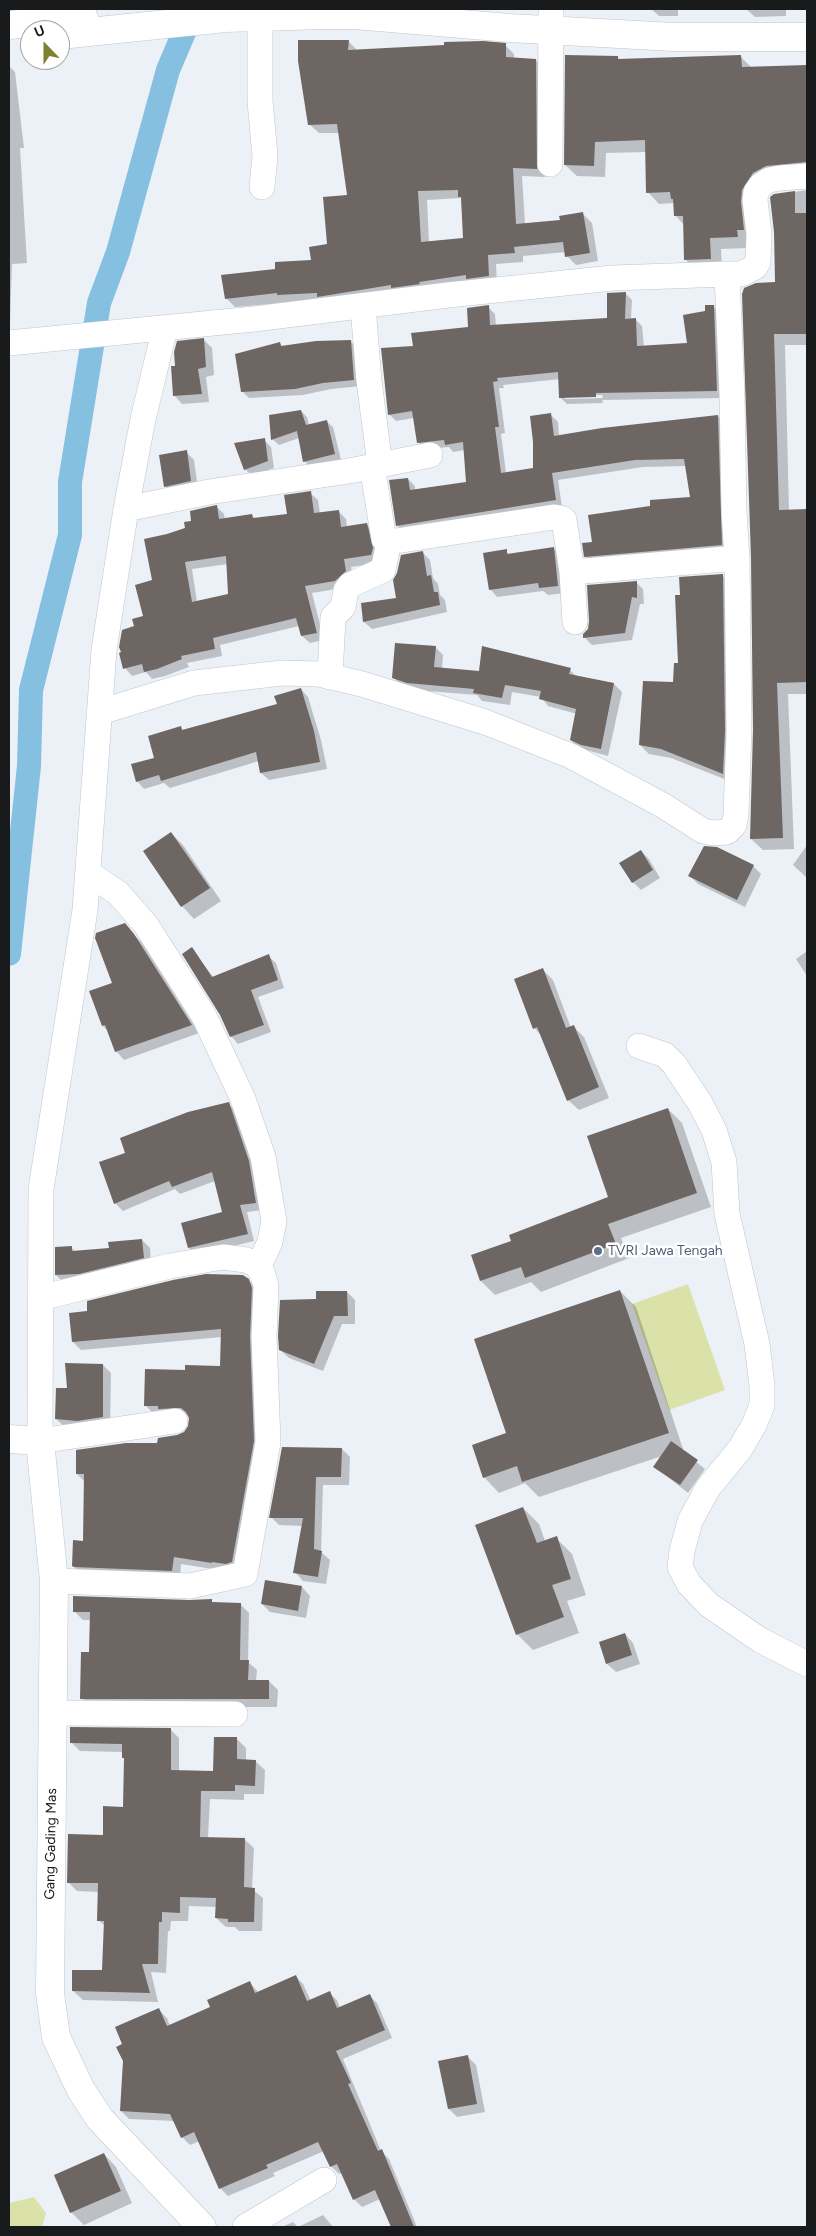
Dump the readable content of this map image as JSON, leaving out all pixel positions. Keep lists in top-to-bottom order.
{
  "streets": {
    "main road": ["Gang Gading Mas"]
  },
  "places": ["TVRI Jawa Tengah"],
  "north": "top"
}
